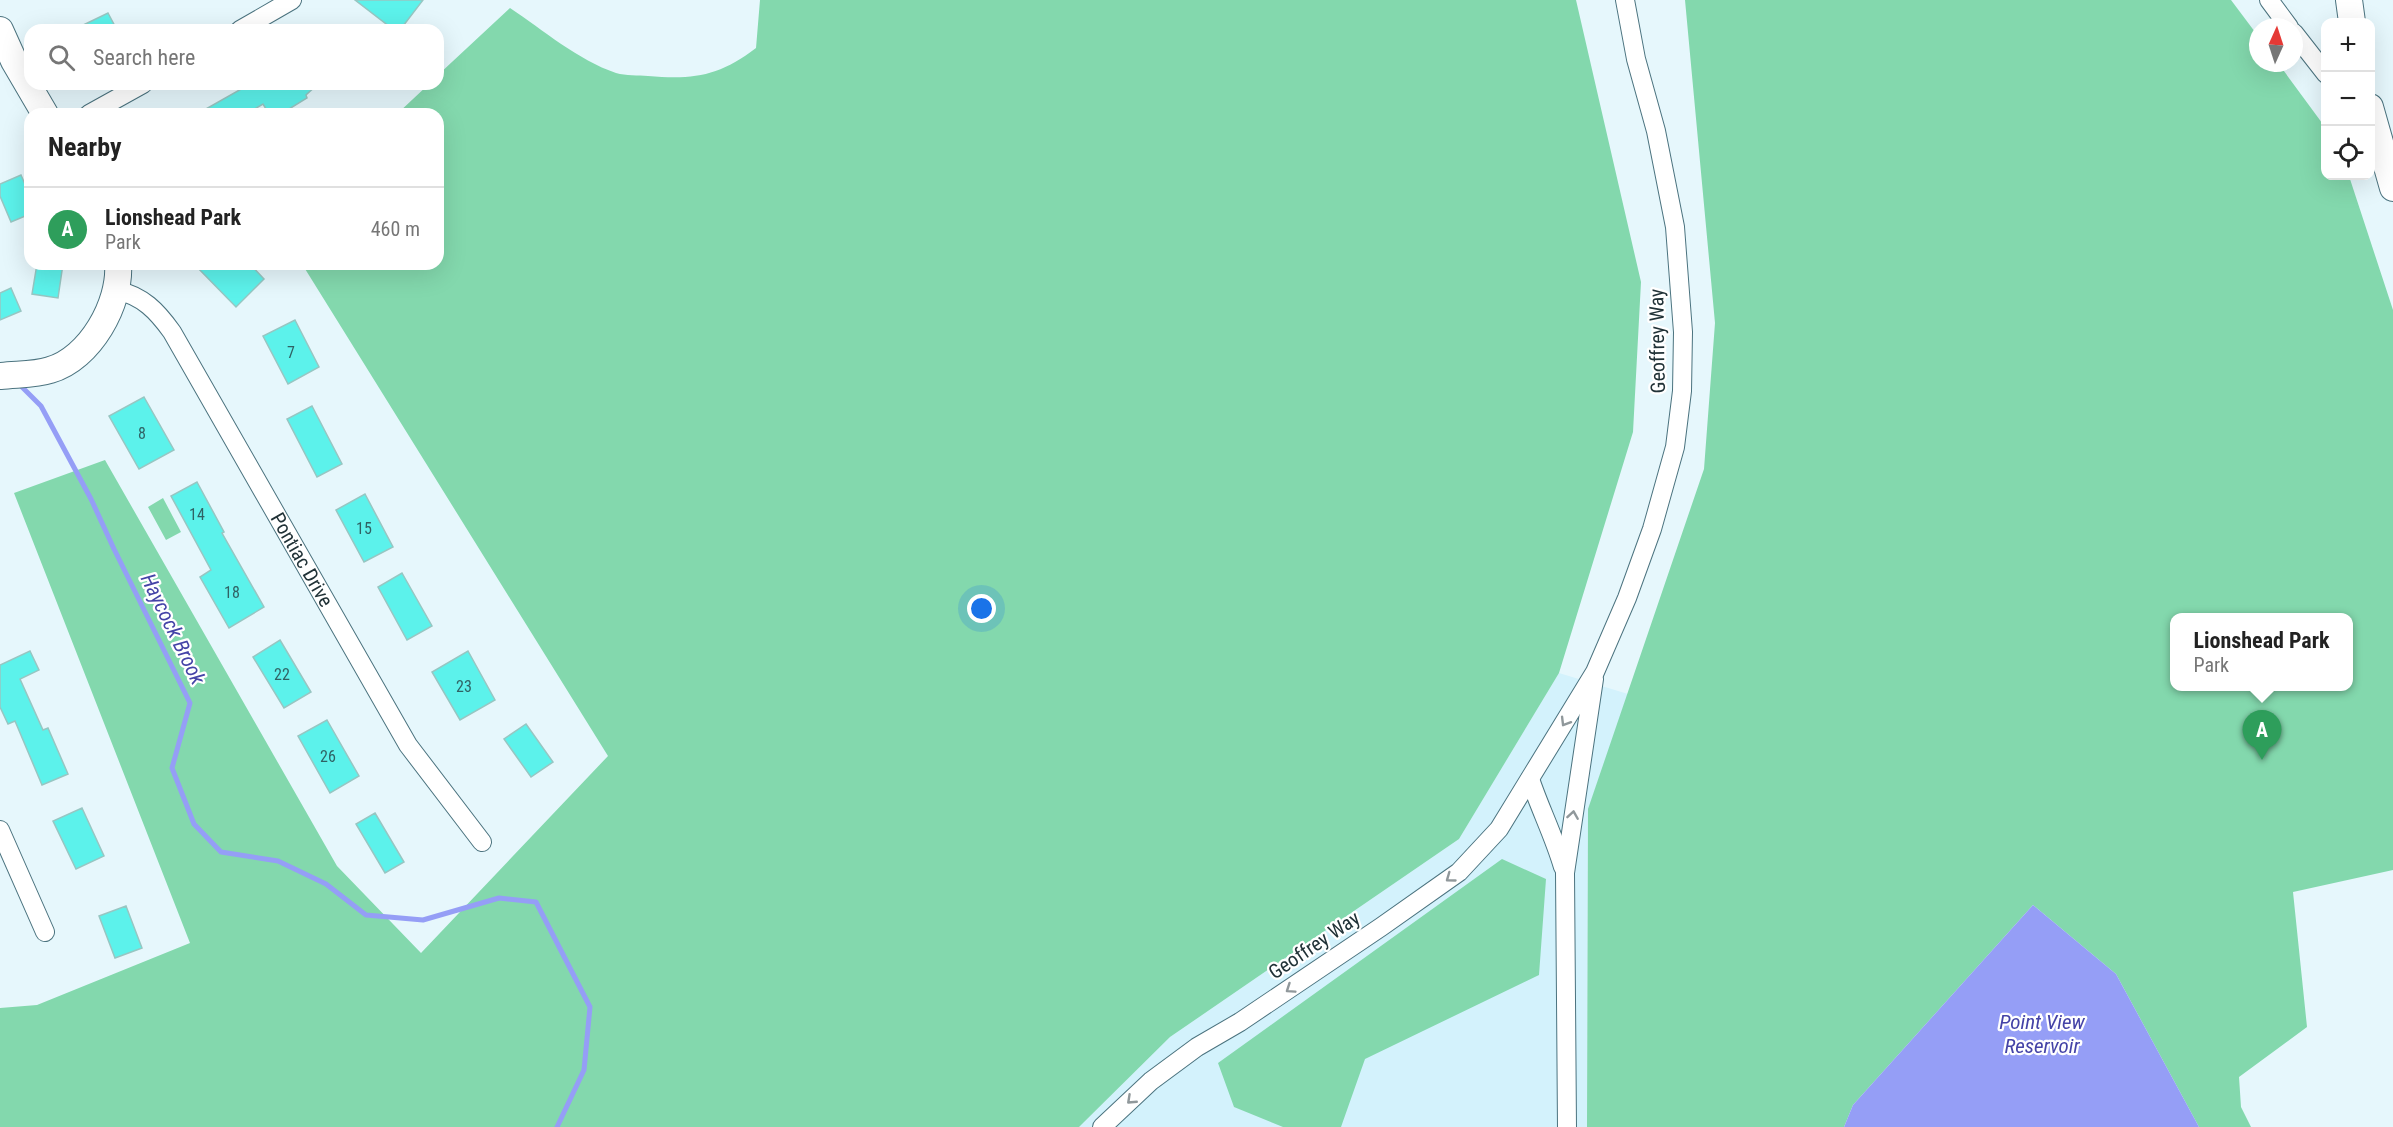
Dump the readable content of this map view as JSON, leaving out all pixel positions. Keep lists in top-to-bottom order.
{
  "streets": {
    "street": ["Geoffrey Way", "Pontiac Drive"]
  },
  "water": ["Haycock Brook", "Point View Reservoir"],
  "house_numbers": [
    "7",
    "8",
    "14",
    "15",
    "18",
    "22",
    "23",
    "26"
  ],
  "north": "top",
  "page": {
    "map_buttons": ["+", "−"],
    "search": "Search here",
    "heading": "Nearby",
    "list": [
      {
        "mark": "A",
        "name": "Lionshead Park",
        "note": "Park",
        "value": "460 m"
      }
    ],
    "popup": ["Lionshead Park", "Park"],
    "pins": "A"
  }
}
